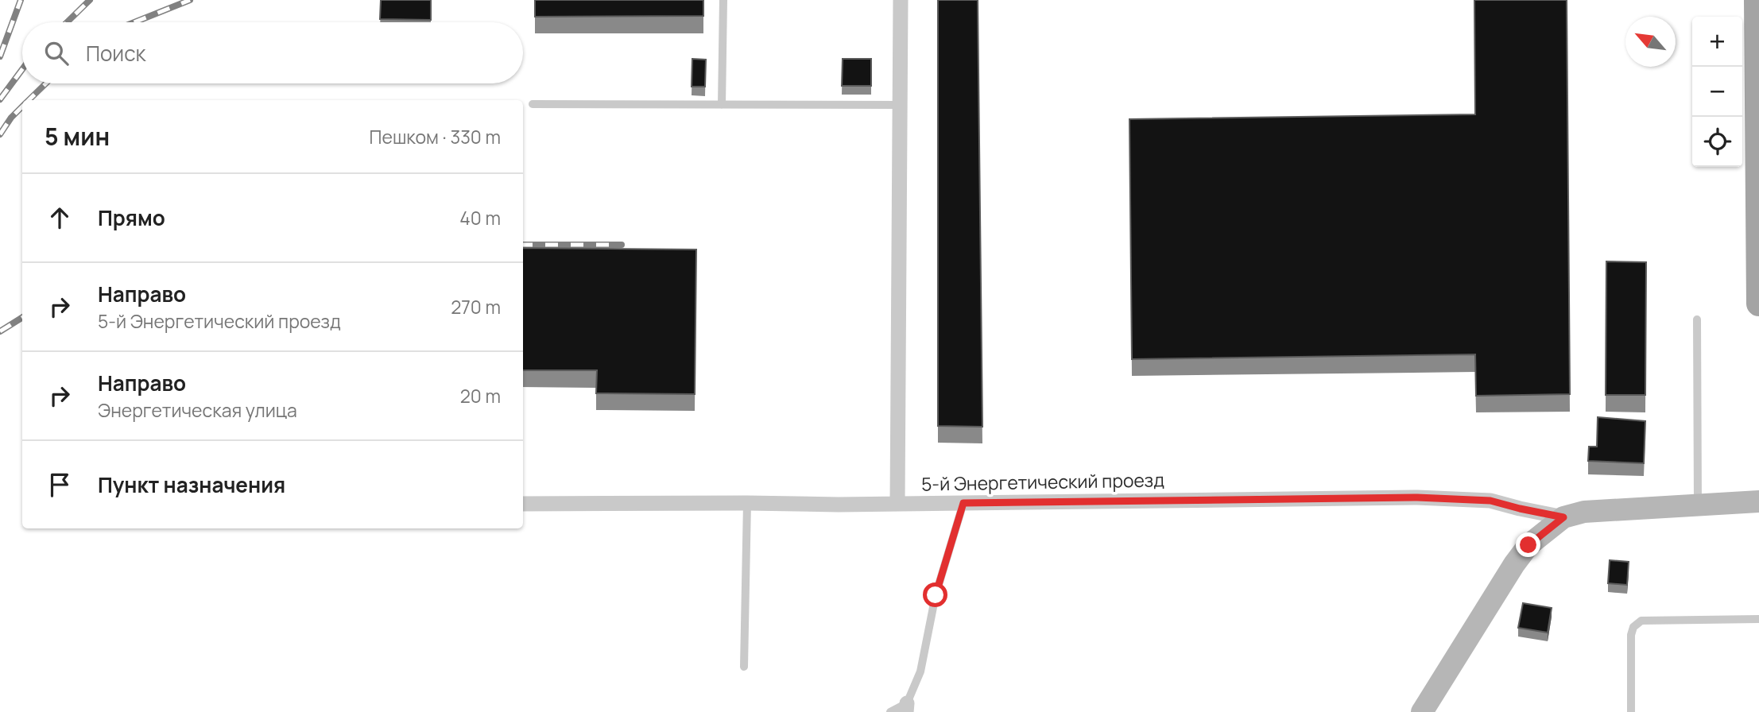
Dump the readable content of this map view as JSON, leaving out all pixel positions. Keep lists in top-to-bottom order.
{
  "streets": {
    "street": ["5-й Энергетический проезд"]
  },
  "north": "top left",
  "page": {
    "map_buttons": ["+", "−"],
    "search": "Поиск",
    "heading": ["5 мин", "Пешком · 330 m"],
    "list": [
      ["Прямо", "40 m"],
      ["Направо", "5-й Энергетический проезд", "270 m"],
      ["Направо", "Энергетическая улица", "20 m"],
      "Пункт назначения"
    ]
  }
}
